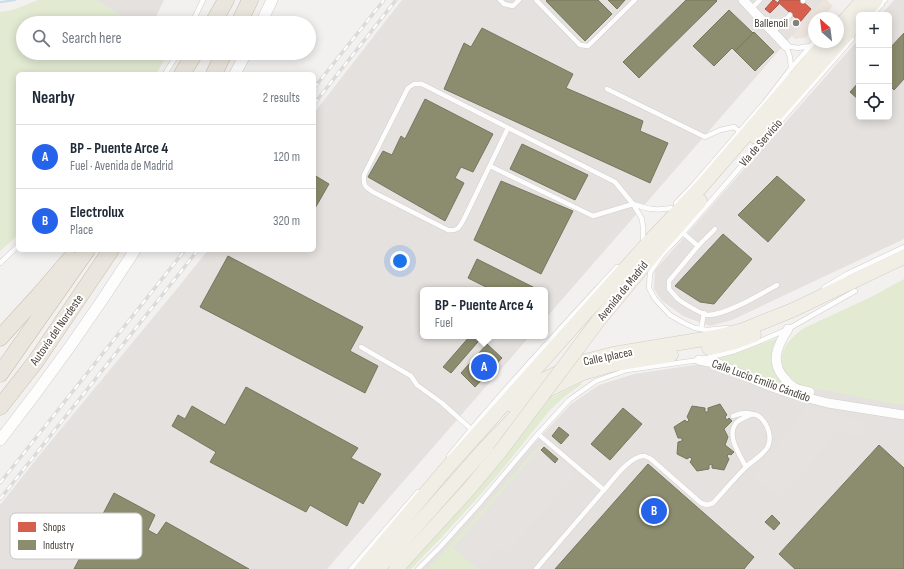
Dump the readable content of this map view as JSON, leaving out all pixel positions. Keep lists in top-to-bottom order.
{
  "streets": {
    "highway": ["Autovía del Nordeste"],
    "main road": ["Avenida de Madrid", "Calle Iplacea"],
    "street": ["Calle Lucio Emilio Cándido"],
    "lane": ["Vía de Servicio"]
  },
  "crossings": [
    ["Avenida de Madrid", "Calle Iplacea"]
  ],
  "places": ["Ballenoil"],
  "legend": ["Shops", "Industry"],
  "north": "top left",
  "page": {
    "map_buttons": ["+", "−"],
    "search": "Search here",
    "heading": ["Nearby", "2 results"],
    "list": [
      {
        "mark": "A",
        "name": "BP - Puente Arce 4",
        "note": "Fuel · Avenida de Madrid",
        "value": "120 m"
      },
      {
        "mark": "B",
        "name": "Electrolux",
        "note": "Place",
        "value": "320 m"
      }
    ],
    "popup": ["BP - Puente Arce 4", "Fuel"],
    "pins": ["A", "B"]
  }
}
